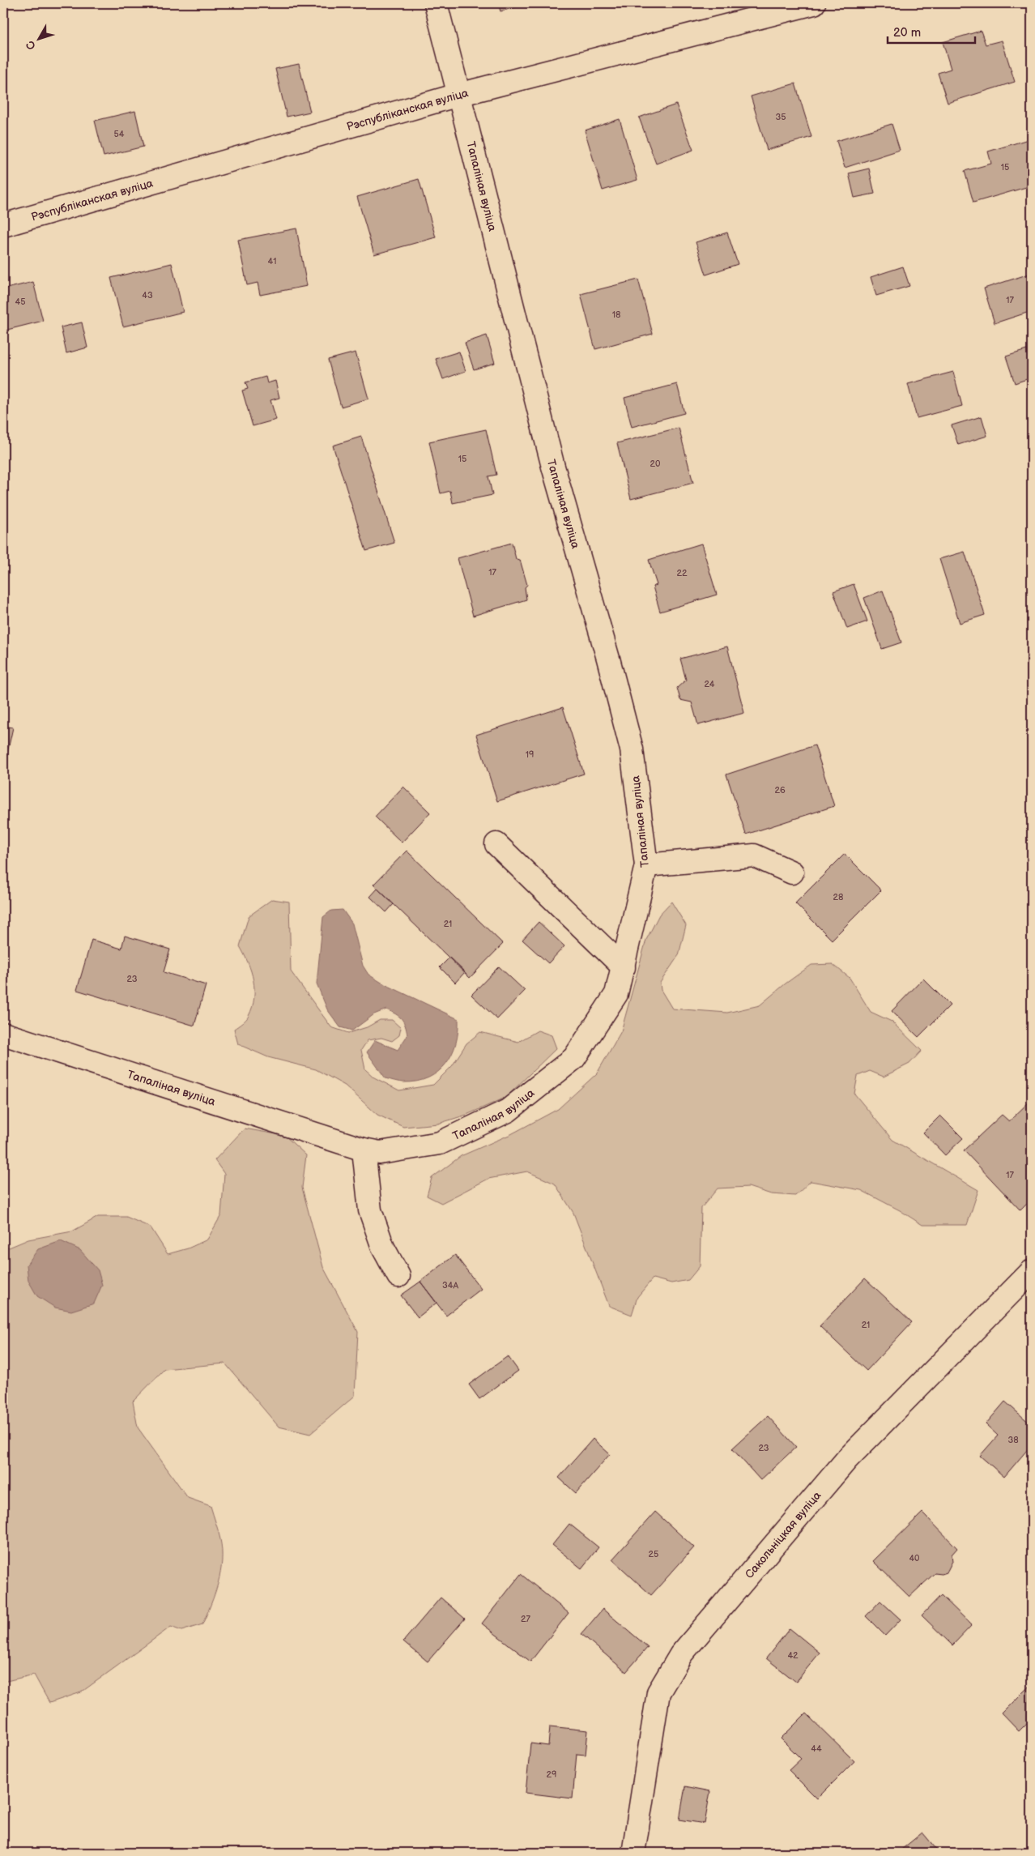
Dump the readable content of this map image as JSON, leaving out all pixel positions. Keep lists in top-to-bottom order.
{
  "streets": {
    "street": ["Рэспубліканская вуліца", "Тапаліная вуліца", "Сакольніцкая вуліца"]
  },
  "crossings": [
    ["Рэспубліканская вуліца", "Тапаліная вуліца"]
  ],
  "house_numbers": [
    "35",
    "54",
    "15",
    "41",
    "43",
    "17",
    "45",
    "18",
    "15",
    "20",
    "17",
    "22",
    "24",
    "19",
    "26",
    "28",
    "21",
    "23",
    "17",
    "34А",
    "21",
    "38",
    "23",
    "25",
    "40",
    "27",
    "42",
    "44",
    "29"
  ],
  "scale_bar": "20 m",
  "north": "bottom left"
}
